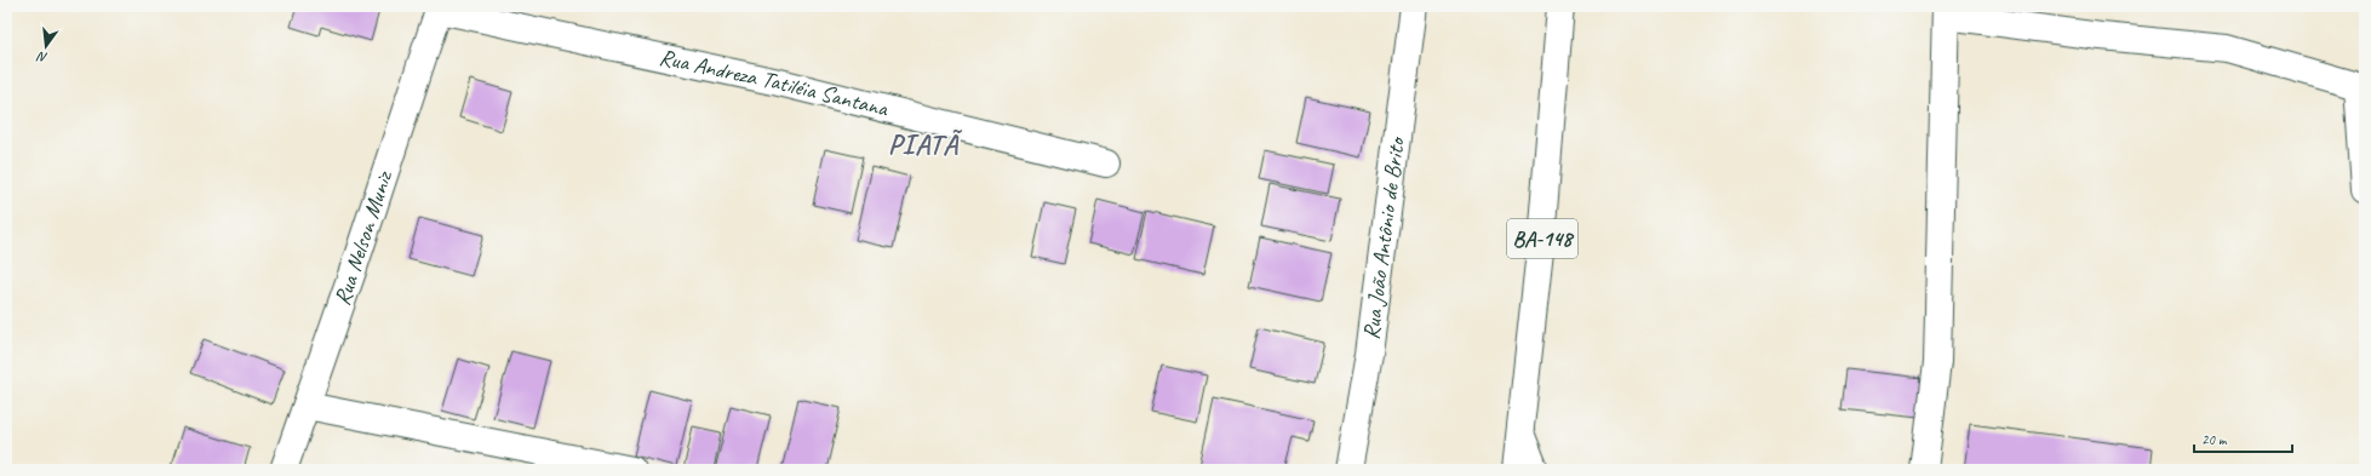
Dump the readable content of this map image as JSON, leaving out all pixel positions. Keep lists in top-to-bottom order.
{
  "streets": {
    "street": [
      "Rua Andreza Tatiléia Santana",
      "Rua Nelson Muniz",
      "Rua João Antônio de Brito",
      "BA-148"
    ]
  },
  "crossings": [
    ["Rua Andreza Tatiléia Santana", "Rua Nelson Muniz"]
  ],
  "districts": ["PIATÃ"],
  "scale_bar": "20 m",
  "north": "bottom"
}
